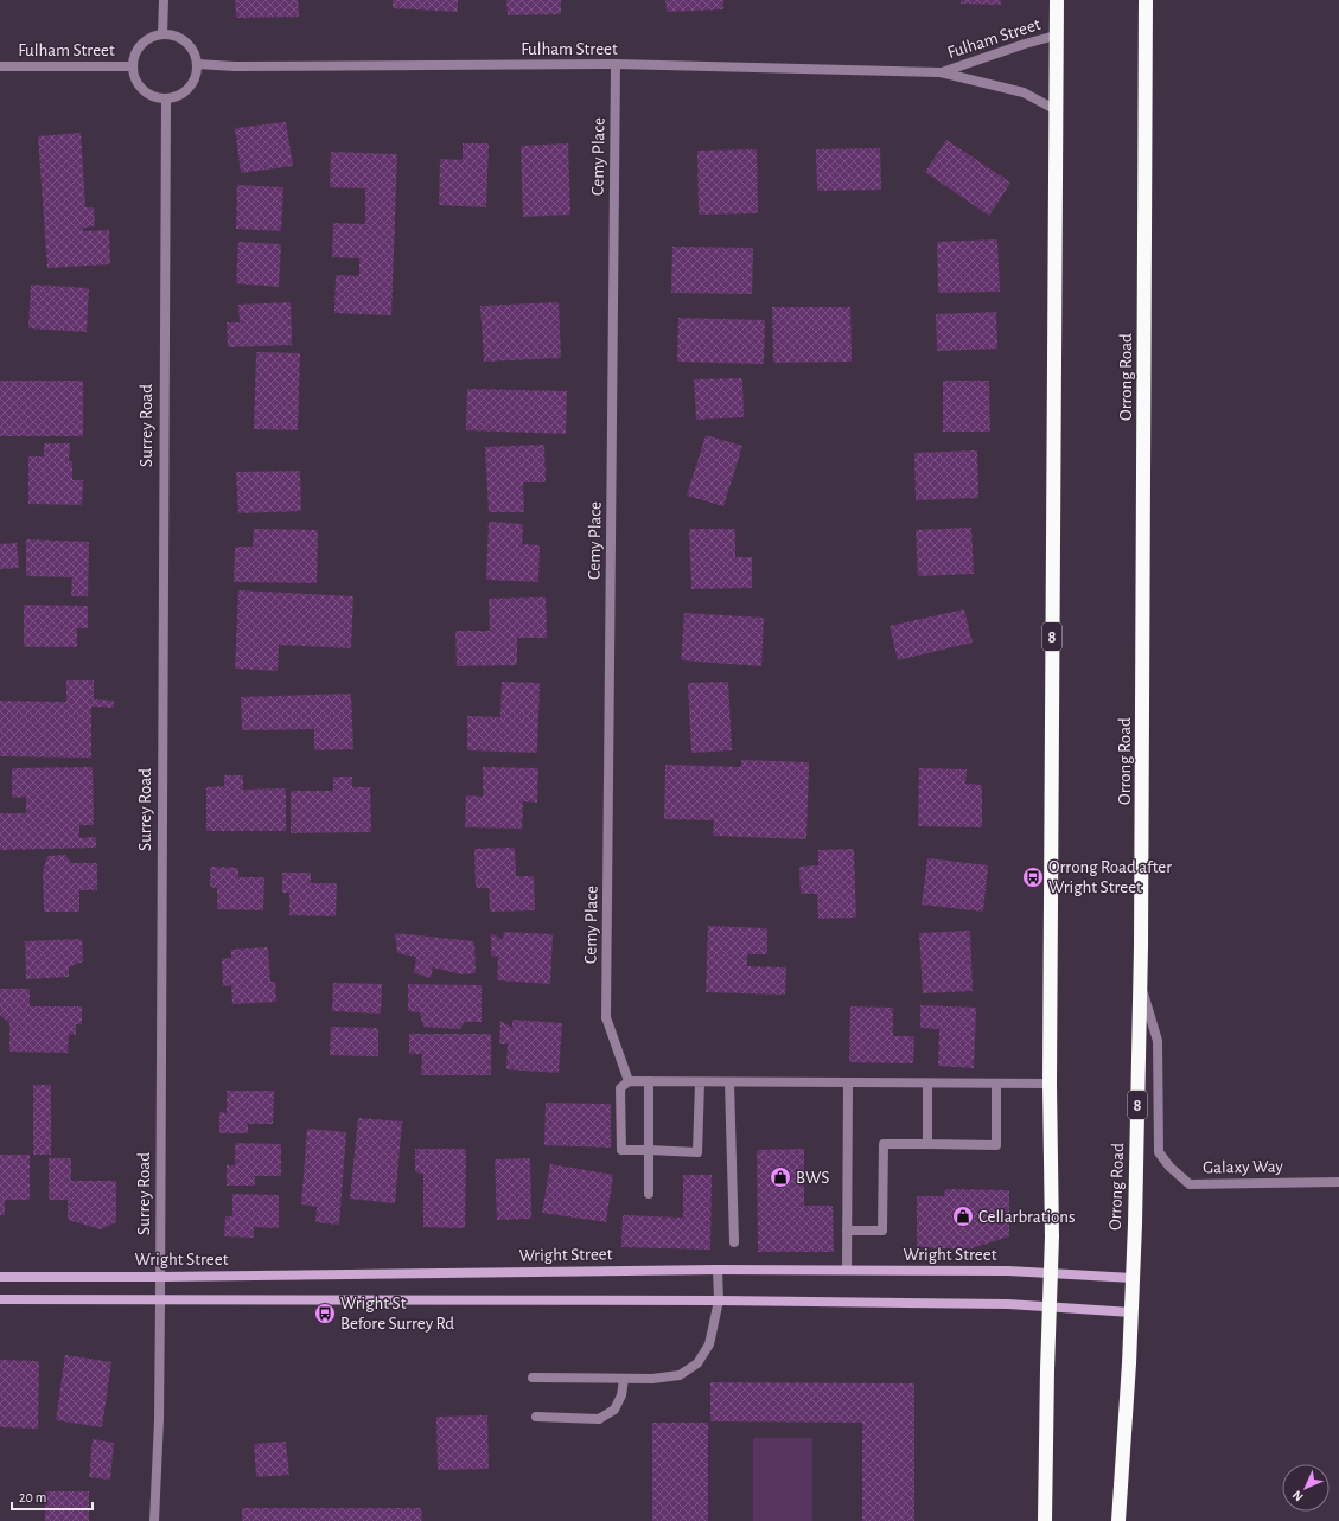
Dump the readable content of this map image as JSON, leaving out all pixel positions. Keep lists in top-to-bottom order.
{
  "streets": {
    "highway": ["Orrong Road", "8"],
    "street": [
      "Fulham Street",
      "Cemy Place",
      "Surrey Road",
      "Galaxy Way",
      "Wright Street"
    ]
  },
  "crossings": [
    ["Fulham Street", "Cemy Place"],
    ["Fulham Street", "Surrey Road"],
    ["Fulham Street", "8"],
    ["Orrong Road", "Galaxy Way"],
    ["Orrong Road", "Wright Street"],
    ["Surrey Road", "Wright Street"],
    ["8", "Wright Street"]
  ],
  "places": {
    "bus stop": ["Orrong Road after Wright Street", "Wright St Before Surrey Rd"],
    "shop": ["BWS", "Cellarbrations"]
  },
  "scale_bar": "20 m",
  "north": "bottom left"
}
